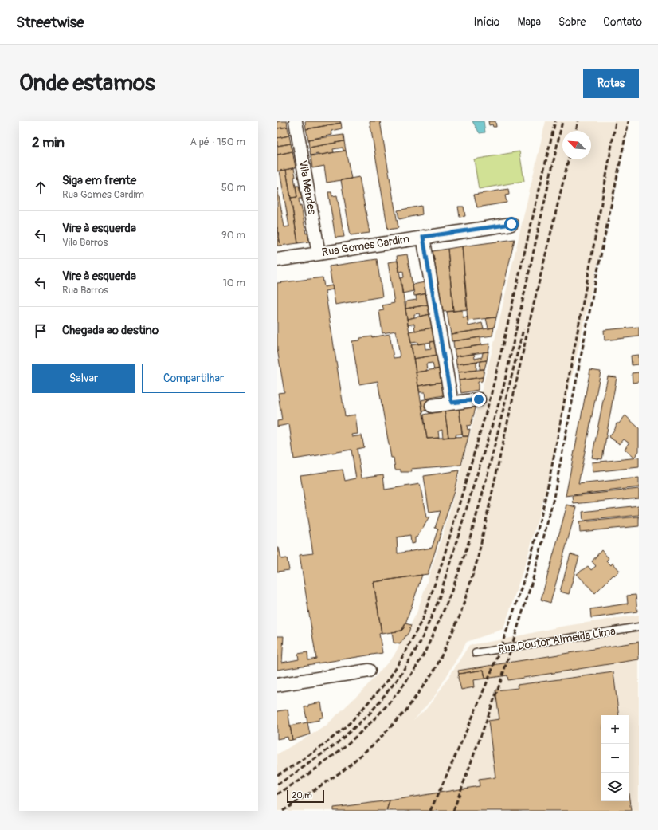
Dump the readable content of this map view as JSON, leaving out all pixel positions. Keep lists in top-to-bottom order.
{
  "streets": {
    "street": ["Vila Mendes", "Rua Gomes Cardim"],
    "lane": ["Rua Doutor Almeida Lima"]
  },
  "crossings": [
    ["Vila Mendes", "Rua Gomes Cardim"]
  ],
  "scale_bar": "20 m",
  "north": "top left",
  "page": {
    "header": "Streetwise",
    "nav": [
      "Início",
      "Mapa",
      "Sobre",
      "Contato"
    ],
    "buttons": [
      "Rotas",
      ["Salvar", "Compartilhar"]
    ],
    "title": "Onde estamos",
    "heading": ["2 min", "A pé · 150 m"],
    "list": [
      ["Siga em frente", "Rua Gomes Cardim", "50 m"],
      ["Vire à esquerda", "Vila Barros", "90 m"],
      ["Vire à esquerda", "Rua Barros", "10 m"],
      "Chegada ao destino"
    ],
    "map_buttons": ["+", "−"],
    "scale": "20 m"
  }
}
